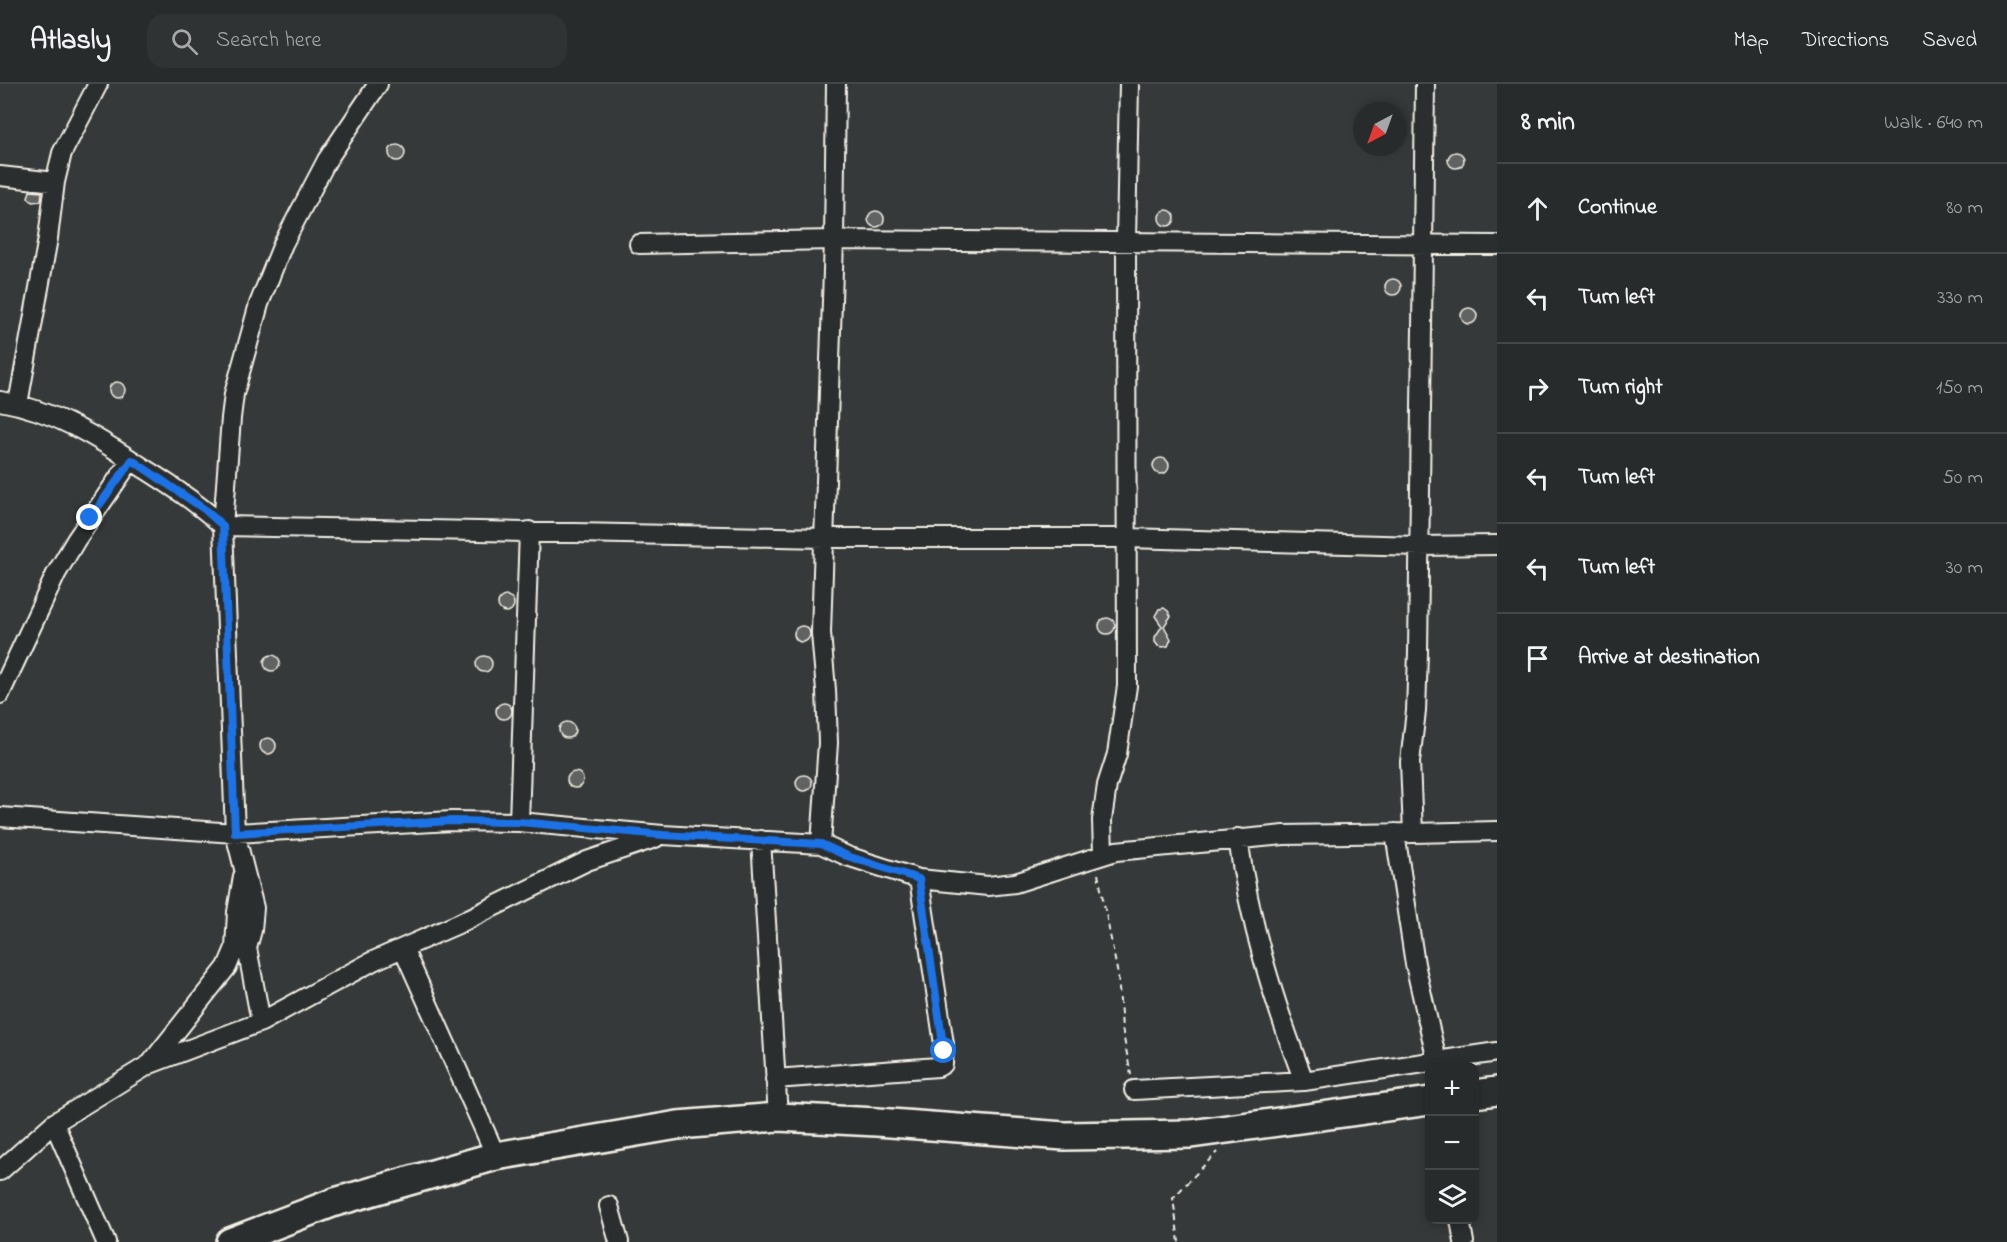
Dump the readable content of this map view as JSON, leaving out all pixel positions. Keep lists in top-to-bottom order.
{
  "north": "bottom left",
  "page": {
    "header": "Atlasly",
    "search": "Search here",
    "nav": ["Map", "Directions", "Saved"],
    "heading": ["8 min", "Walk · 640 m"],
    "list": [
      ["Continue", "80 m"],
      ["Turn left", "330 m"],
      ["Turn right", "150 m"],
      ["Turn left", "50 m"],
      ["Turn left", "30 m"],
      "Arrive at destination"
    ],
    "map_buttons": ["+", "−"]
  }
}
